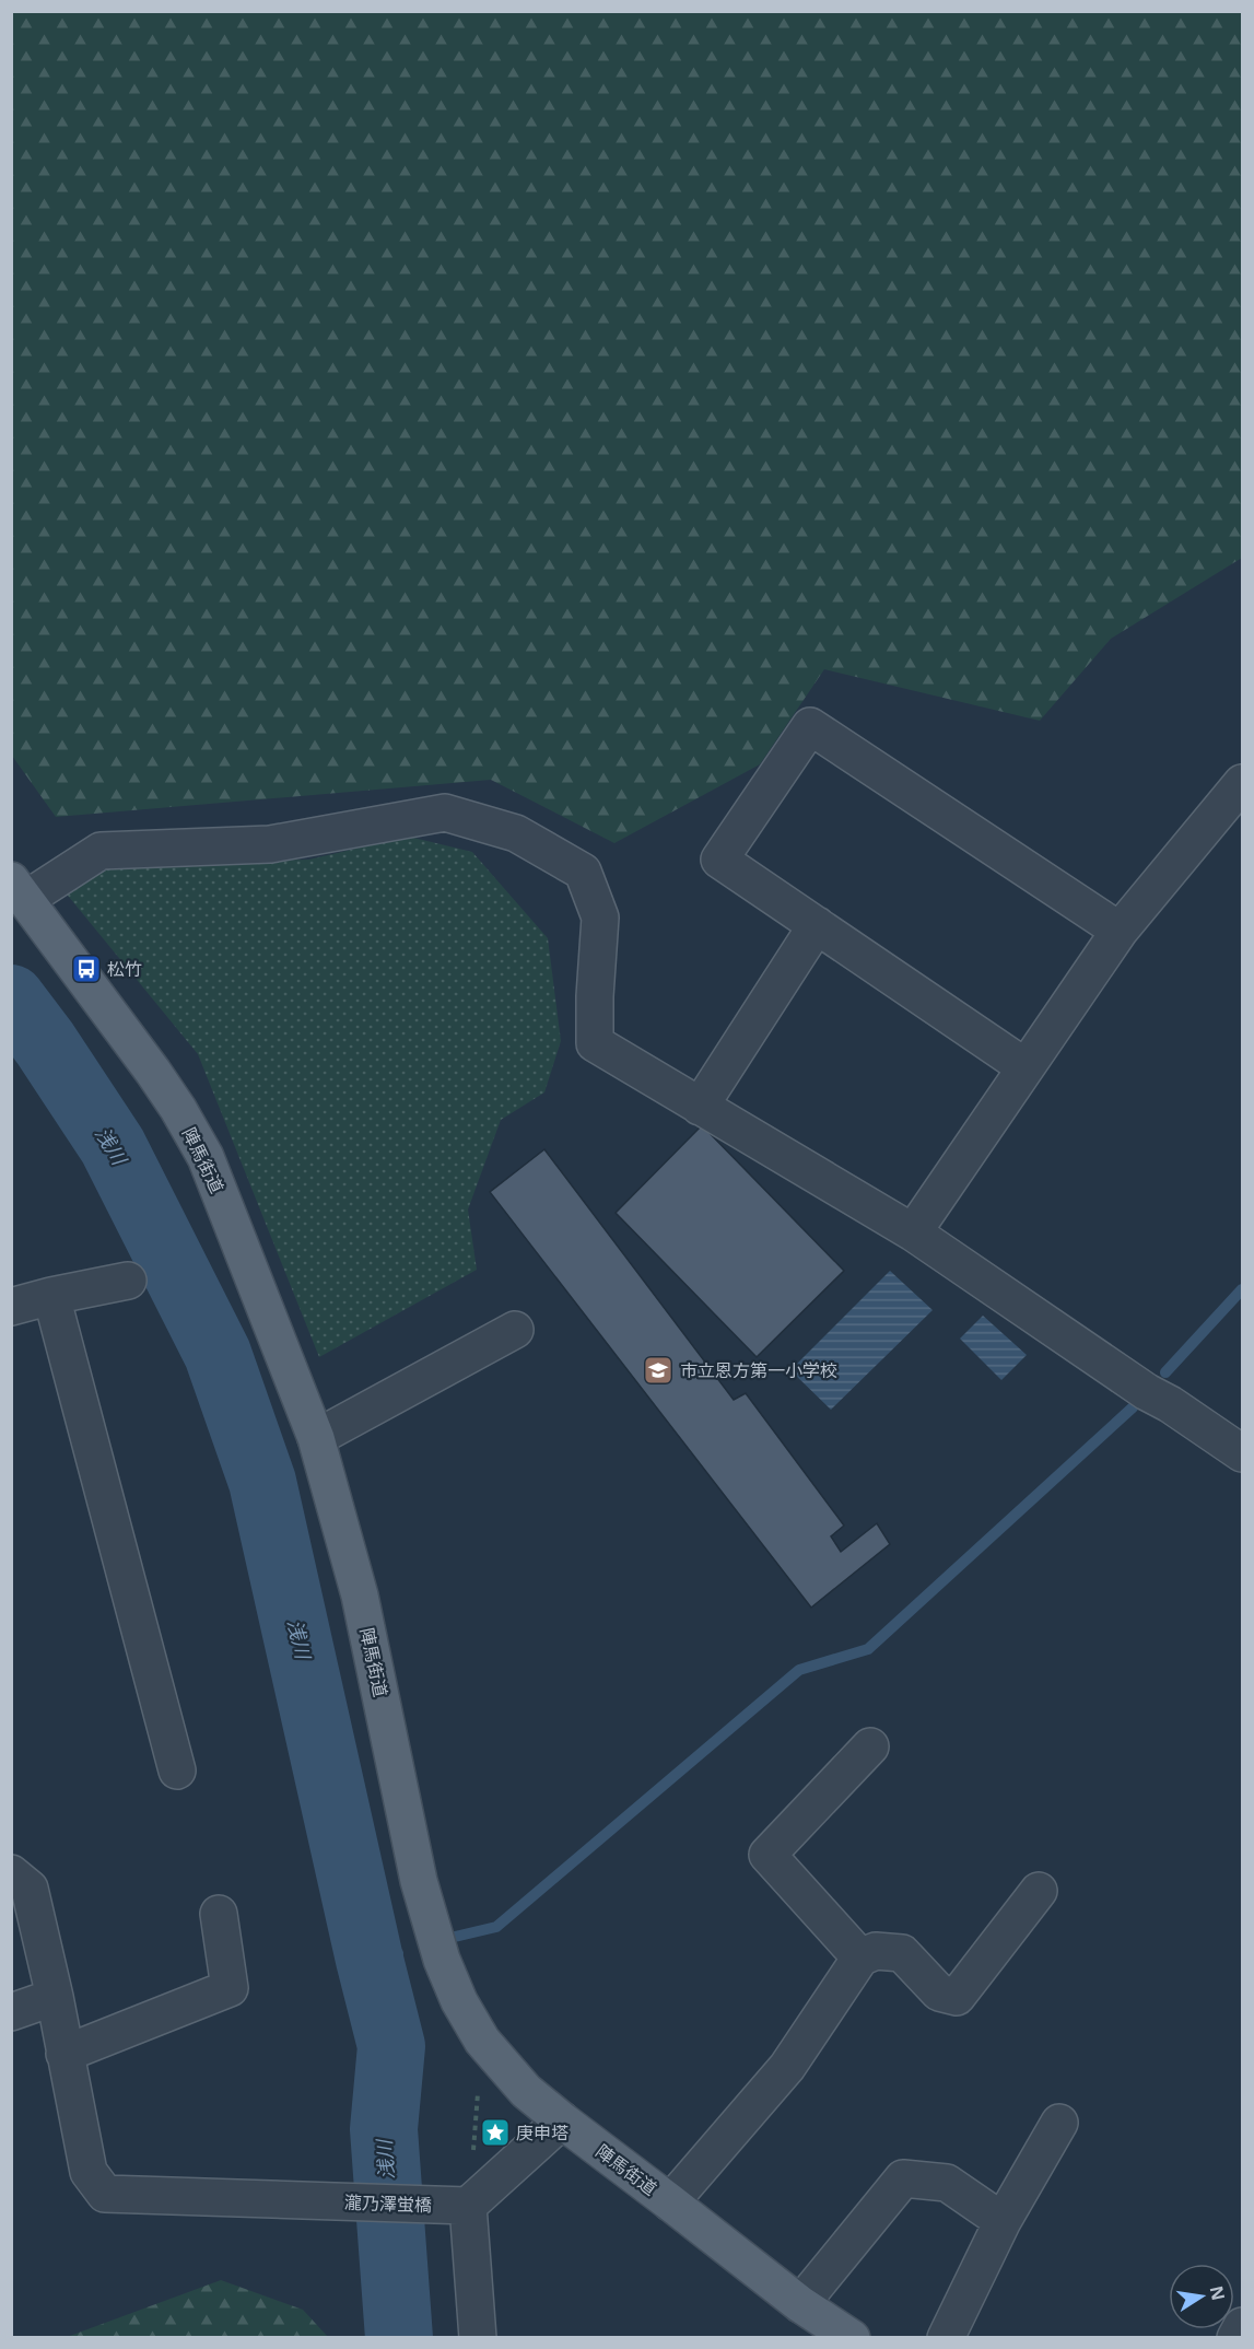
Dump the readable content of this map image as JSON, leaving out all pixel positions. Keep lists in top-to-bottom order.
{
  "streets": {
    "main road": ["陣馬街道"],
    "street": ["瀧乃澤蛍橋"]
  },
  "water": ["浅川"],
  "places": {
    "bus stop": ["松竹"],
    "school or university": ["市立恩方第一小学校"],
    "place": ["庚申塔"]
  },
  "north": "right"
}
